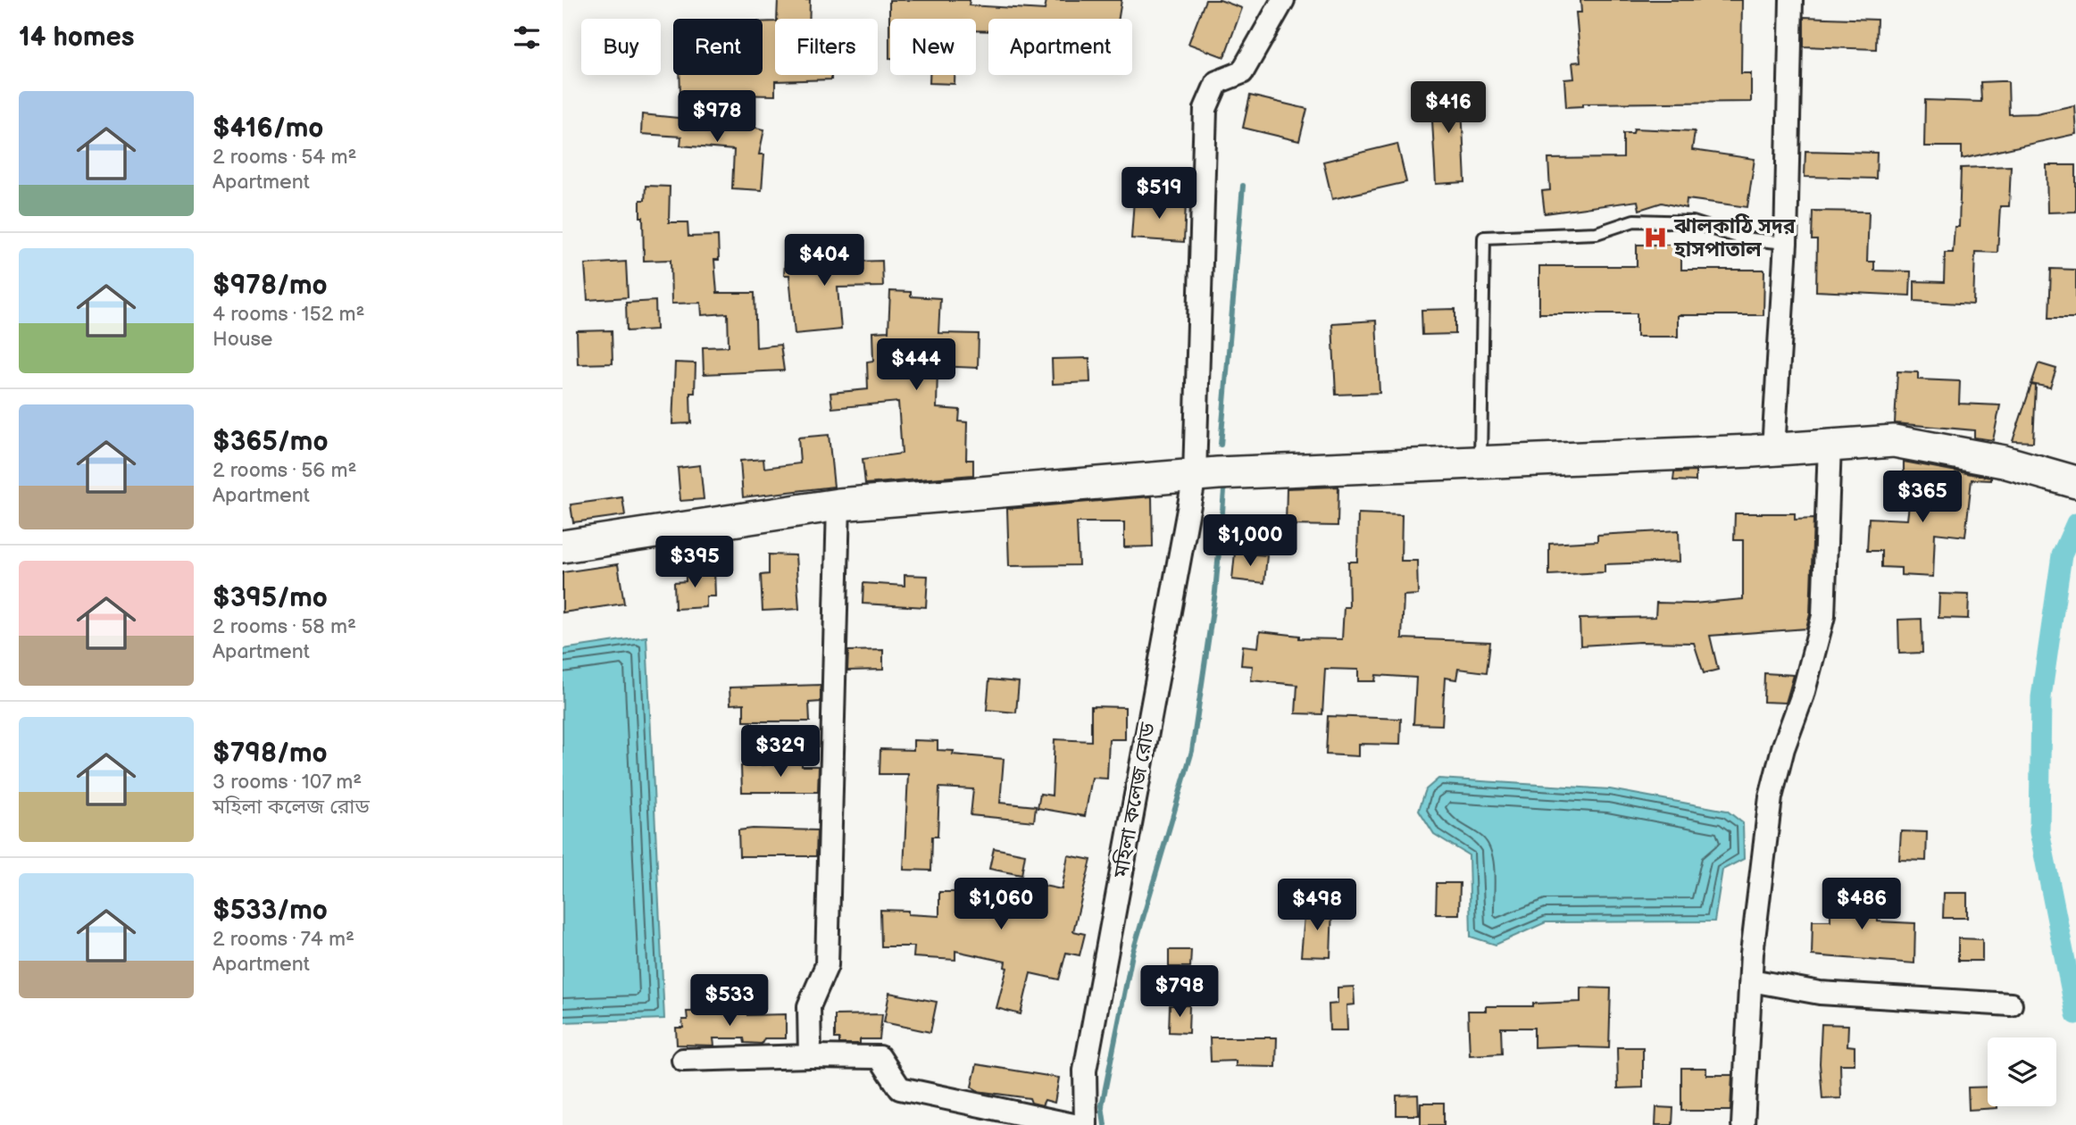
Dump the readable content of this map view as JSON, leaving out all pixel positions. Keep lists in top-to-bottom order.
{
  "streets": {
    "street": ["মহিলা কলেজ রোড"]
  },
  "places": {
    "hospital": ["ঝালকাঠি সদর হাসপাতাল"]
  },
  "page": {
    "heading": "14 homes",
    "chip": [
      "Buy",
      "Rent",
      "Filters",
      "New",
      "Apartment"
    ],
    "list": [
      {
        "name": "$416/mo",
        "note": "2 rooms · 54 m² · Apartment"
      },
      {
        "name": "$978/mo",
        "note": "4 rooms · 152 m² · House"
      },
      {
        "name": "$365/mo",
        "note": "2 rooms · 56 m² · Apartment"
      },
      {
        "name": "$395/mo",
        "note": "2 rooms · 58 m² · Apartment"
      },
      {
        "name": "$798/mo",
        "note": "3 rooms · 107 m² · মহিলা কলেজ রোড"
      },
      {
        "name": "$533/mo",
        "note": "2 rooms · 74 m² · Apartment"
      }
    ],
    "price": [
      "$416",
      "$978",
      "$519",
      "$404",
      "$444",
      "$365",
      "$1,000",
      "$395",
      "$329",
      "$1,060",
      "$486",
      "$498",
      "$798",
      "$533"
    ]
  }
}
